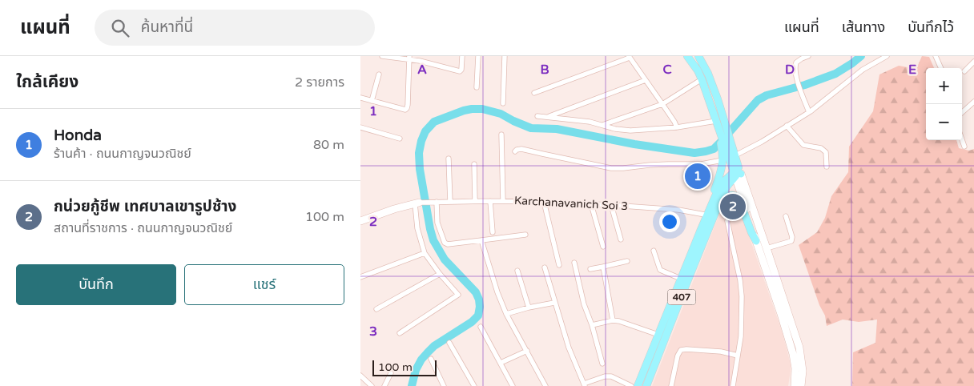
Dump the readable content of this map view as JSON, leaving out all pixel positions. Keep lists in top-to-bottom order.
{
  "streets": {
    "main road": ["407"],
    "street": ["Karchanavanich Soi 3"]
  },
  "scale_bar": "100 m",
  "page": {
    "header": "แผนที่",
    "search": "ค้นหาที่นี่",
    "nav": ["แผนที่", "เส้นทาง", "บันทึกไว้"],
    "heading": ["ใกล้เคียง", "2 รายการ"],
    "map_buttons": ["+", "−"],
    "list": [
      {
        "mark": "1",
        "name": "Honda",
        "note": "ร้านค้า · ถนนกาญจนวณิชย์",
        "value": "80 m"
      },
      {
        "mark": "2",
        "name": "กน่วยกู้ชีพ เทศบาลเขารูปช้าง",
        "note": "สถานที่ราชการ · ถนนกาญจนวณิชย์",
        "value": "100 m"
      }
    ],
    "pins": ["1", "2"],
    "buttons": ["บันทึก", "แชร์"],
    "scale": "100 m"
  },
  "grid": {
    "columns": [
      "A",
      "B",
      "C",
      "D",
      "E"
    ],
    "rows": ["1", "2", "3"]
  }
}
